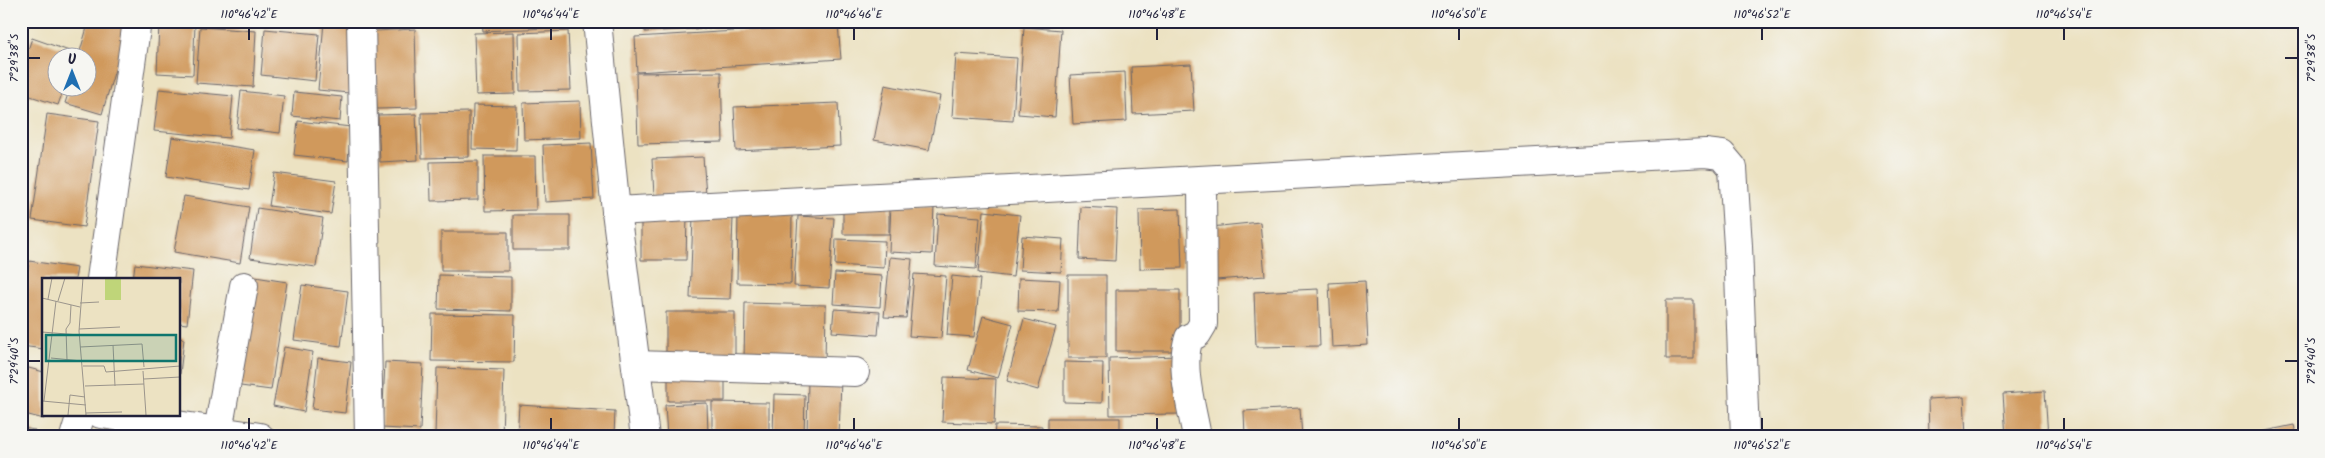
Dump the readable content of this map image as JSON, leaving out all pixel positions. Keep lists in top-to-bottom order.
{
  "north": "top",
  "coordinates": [
    "110°46'42\"E",
    "110°46'44\"E",
    "110°46'46\"E",
    "110°46'48\"E",
    "110°46'50\"E",
    "110°46'52\"E",
    "110°46'54\"E",
    "7°29'38\"S",
    "7°29'40\"S"
  ]
}
